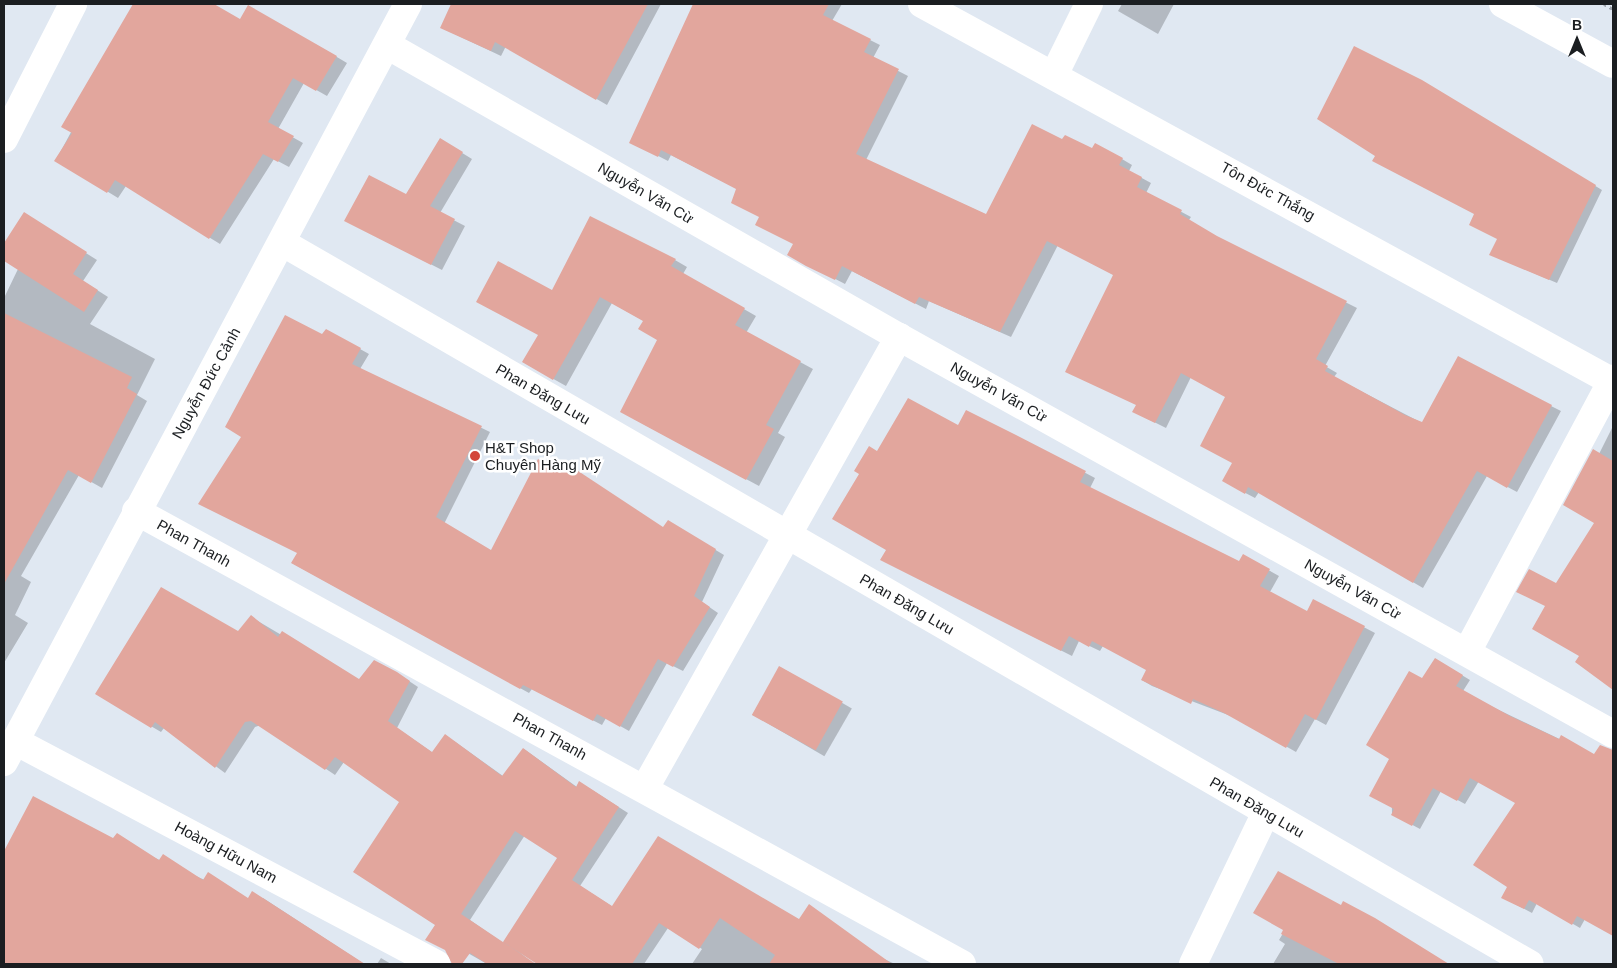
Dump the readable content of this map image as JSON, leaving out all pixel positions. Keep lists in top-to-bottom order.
{
  "streets": {
    "street": [
      "Tôn Đức Thắng",
      "Nguyễn Văn Cừ",
      "Nguyễn Đức Cảnh",
      "Phan Đăng Lưu",
      "Phan Thanh",
      "Hoàng Hữu Nam"
    ]
  },
  "crossings": [
    ["Nguyễn Văn Cừ", "Nguyễn Đức Cảnh"],
    ["Nguyễn Đức Cảnh", "Phan Đăng Lưu"],
    ["Nguyễn Đức Cảnh", "Phan Thanh"],
    ["Nguyễn Đức Cảnh", "Hoàng Hữu Nam"]
  ],
  "places": ["H&T Shop Chuyên Hàng Mỹ"],
  "north": "top"
}
